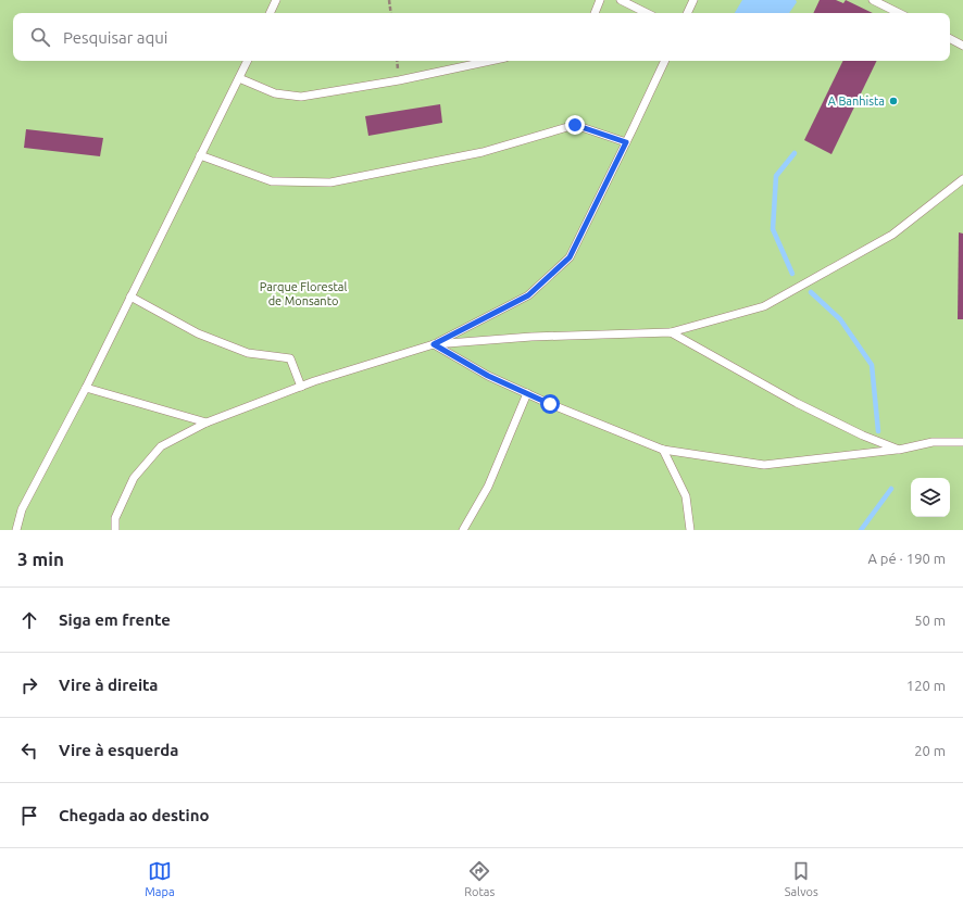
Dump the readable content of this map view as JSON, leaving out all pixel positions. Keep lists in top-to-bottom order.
{
  "parks": ["Parque Florestal de Monsanto"],
  "places": ["A Banhista"],
  "page": {
    "search": "Pesquisar aqui",
    "heading": ["3 min", "A pé · 190 m"],
    "list": [
      ["Siga em frente", "50 m"],
      ["Vire à direita", "120 m"],
      ["Vire à esquerda", "20 m"],
      "Chegada ao destino"
    ],
    "nav": ["Mapa", "Rotas", "Salvos"]
  }
}
